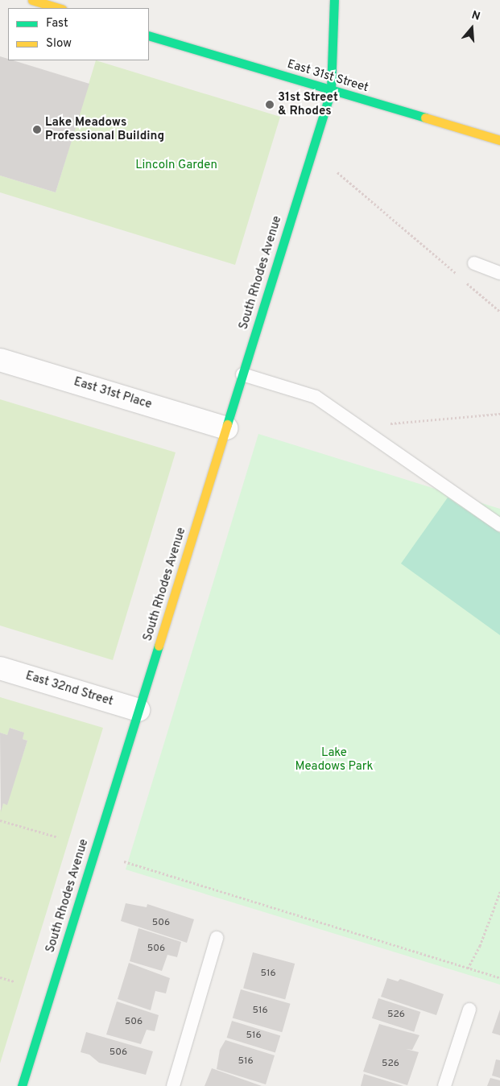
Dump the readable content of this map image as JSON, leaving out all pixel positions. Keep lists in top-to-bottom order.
{
  "streets": {
    "street": [
      "East 31st Street",
      "South Rhodes Avenue",
      "East 31st Place",
      "East 32nd Street"
    ]
  },
  "crossings": [
    ["East 31st Street", "South Rhodes Avenue"],
    ["South Rhodes Avenue", "East 31st Place"],
    ["South Rhodes Avenue", "East 32nd Street"]
  ],
  "parks": ["Lincoln Garden", "Lake Meadows Park"],
  "places": ["31st Street & Rhodes", "Lake Meadows Professional Building"],
  "house_numbers": [
    "506",
    "506",
    "516",
    "516",
    "526",
    "506",
    "516",
    "506",
    "516",
    "526"
  ],
  "legend": ["Fast", "Slow"],
  "north": "top"
}
